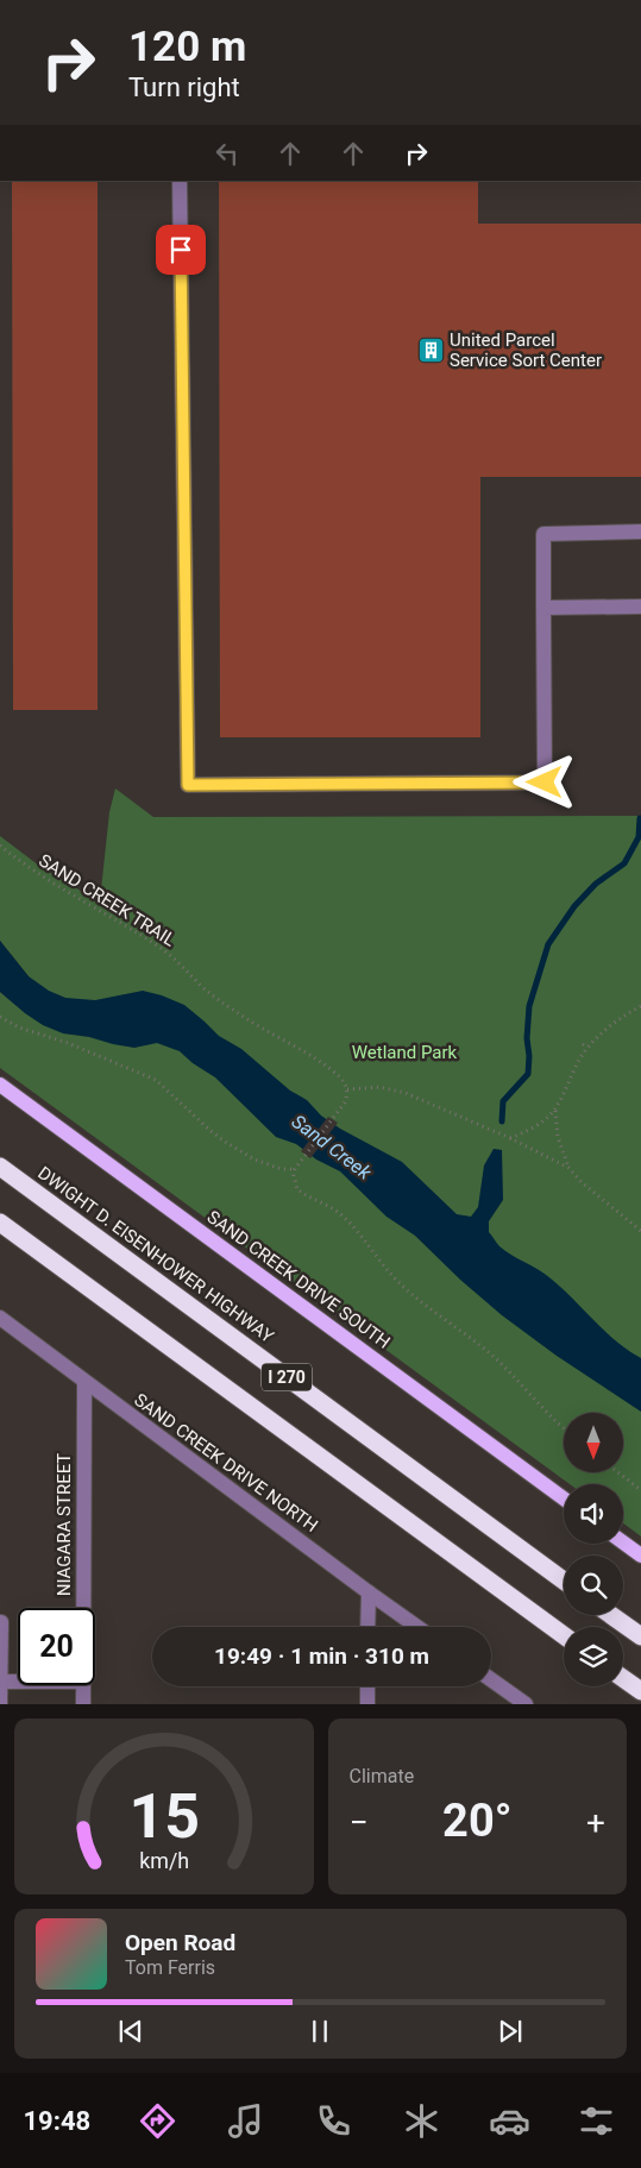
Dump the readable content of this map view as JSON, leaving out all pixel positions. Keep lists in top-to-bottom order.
{
  "streets": {
    "highway": ["DWIGHT D. EISENHOWER HIGHWAY", "I 270"],
    "main road": ["SAND CREEK DRIVE SOUTH"],
    "street": ["SAND CREEK DRIVE NORTH", "NIAGARA STREET"],
    "path": ["SAND CREEK TRAIL"]
  },
  "crossings": [
    ["SAND CREEK DRIVE NORTH", "NIAGARA STREET"]
  ],
  "water": ["Sand Creek"],
  "parks": ["Wetland Park"],
  "places": {
    "building": ["United Parcel Service Sort Center"]
  },
  "north": "bottom",
  "page": {
    "turn": ["120 m", "Turn right"],
    "limit": "20",
    "trip": "19:49 · 1 min · 310 m",
    "tile": "Climate",
    "heat": ["−", "20°", "+"],
    "song": ["Open Road", "Tom Ferris"],
    "tabs": "19:48",
    "gauge": ["15", "km/h"]
  }
}
